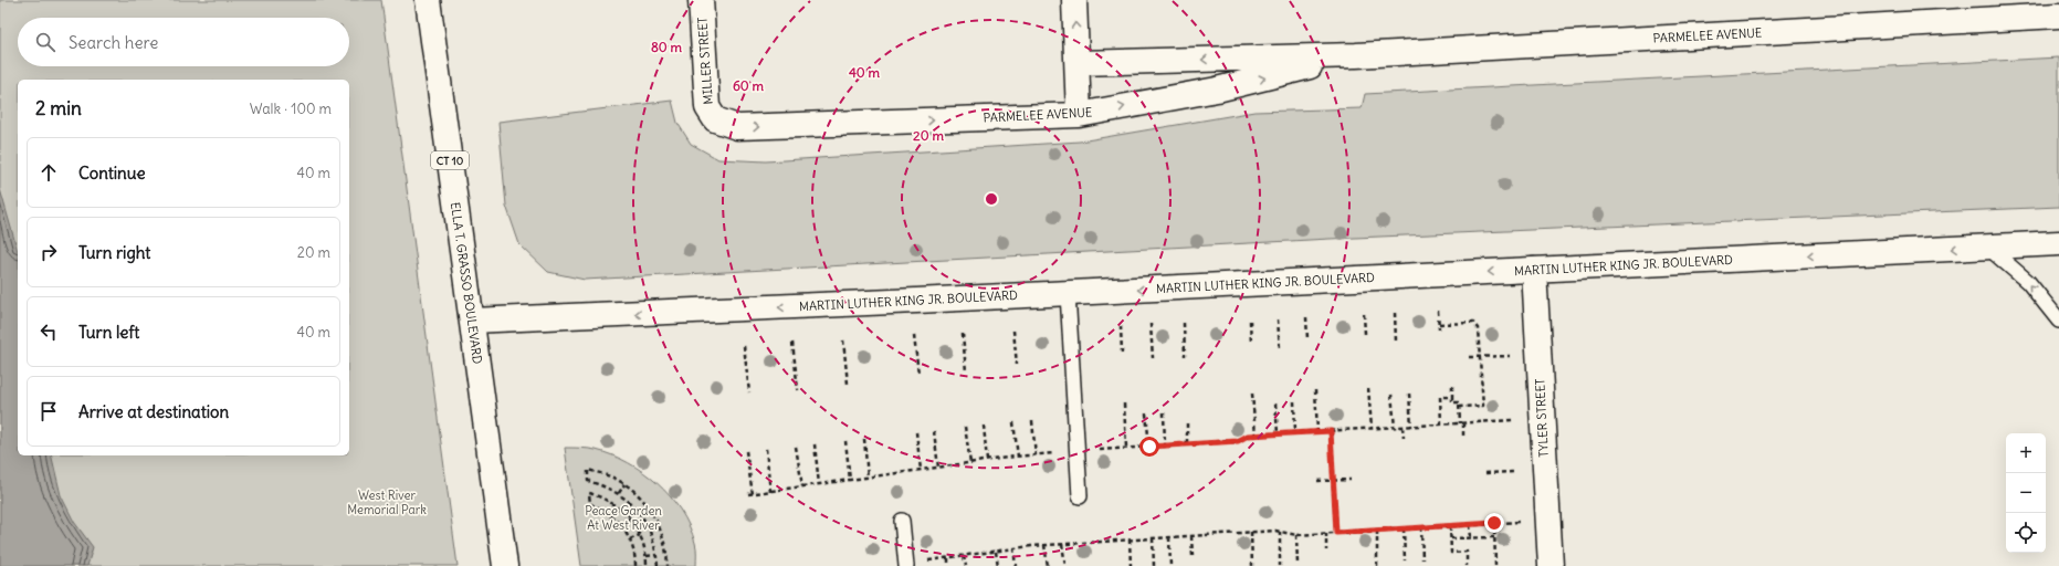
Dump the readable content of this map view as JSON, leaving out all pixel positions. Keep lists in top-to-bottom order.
{
  "streets": {
    "main road": [
      "PARMELEE AVENUE",
      "MILLER STREET",
      "CT 10",
      "MARTIN LUTHER KING JR. BOULEVARD",
      "ELLA T. GRASSO BOULEVARD",
      "TYLER STREET"
    ]
  },
  "crossings": [
    ["PARMELEE AVENUE", "MILLER STREET"],
    ["MARTIN LUTHER KING JR. BOULEVARD", "ELLA T. GRASSO BOULEVARD"],
    ["MARTIN LUTHER KING JR. BOULEVARD", "TYLER STREET"]
  ],
  "one_way": ["MARTIN LUTHER KING JR. BOULEVARD"],
  "parks": ["West River Memorial Park", "Peace Garden At West River"],
  "page": {
    "search": "Search here",
    "heading": ["2 min", "Walk · 100 m"],
    "list": [
      ["Continue", "40 m"],
      ["Turn right", "20 m"],
      ["Turn left", "40 m"],
      "Arrive at destination"
    ],
    "map_buttons": ["+", "−"]
  },
  "rings": [
    "80 m",
    "40 m",
    "60 m",
    "20 m"
  ]
}
